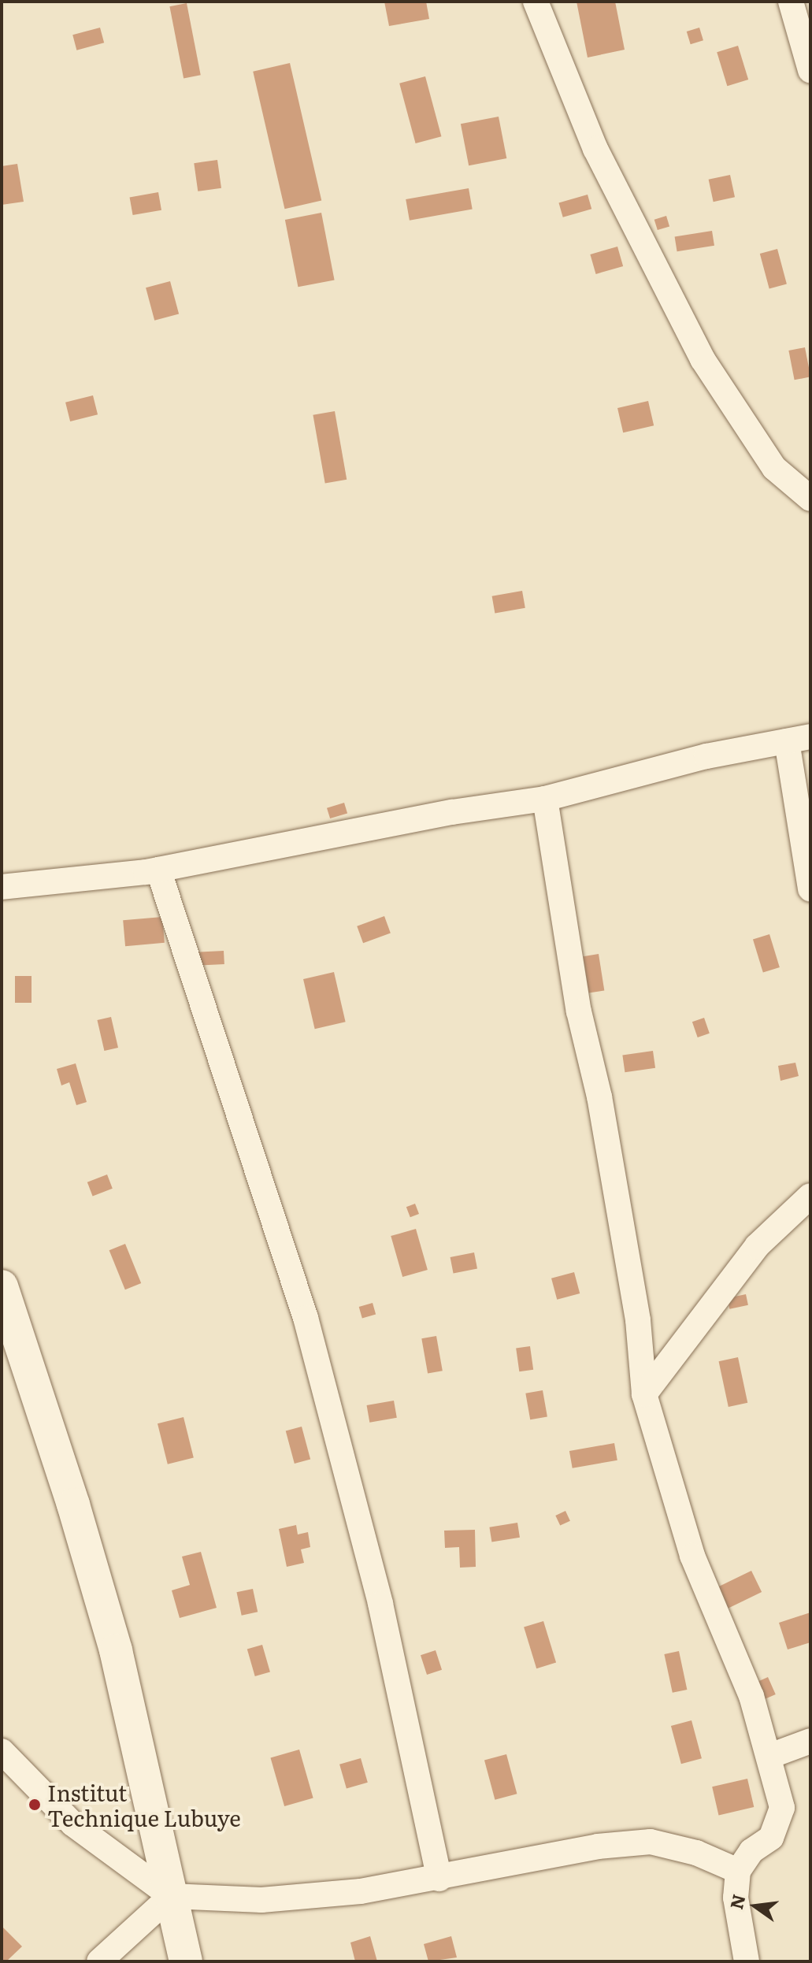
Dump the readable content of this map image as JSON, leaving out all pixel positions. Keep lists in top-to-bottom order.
{
  "places": ["Institut Technique Lubuye"],
  "north": "left"
}
